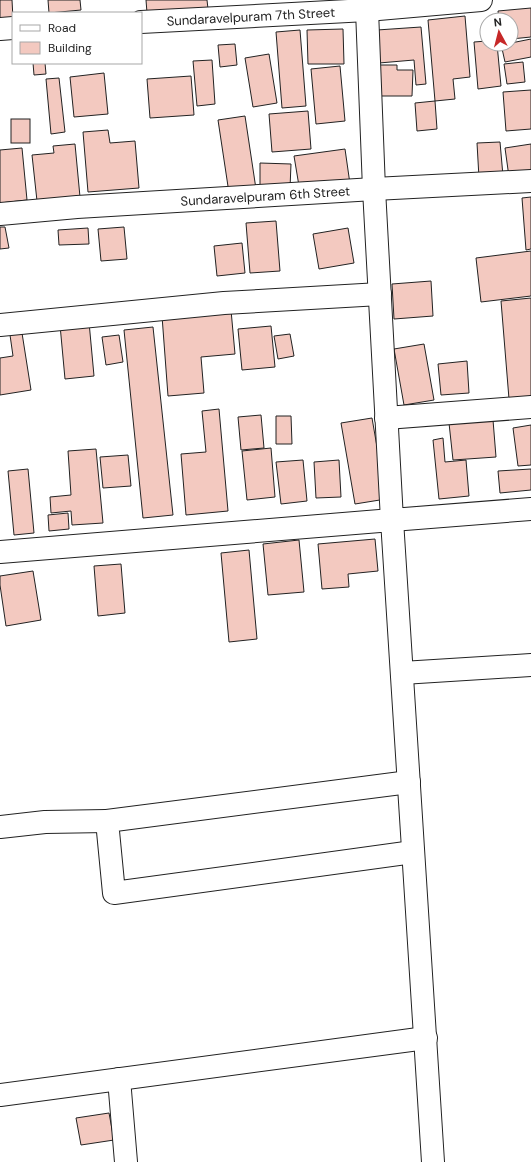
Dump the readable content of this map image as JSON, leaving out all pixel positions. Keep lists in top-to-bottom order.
{
  "streets": {
    "street": ["Sundaravelpuram 7th Street", "Sundaravelpuram 6th Street"]
  },
  "legend": ["Road", "Building"],
  "north": "top"
}
